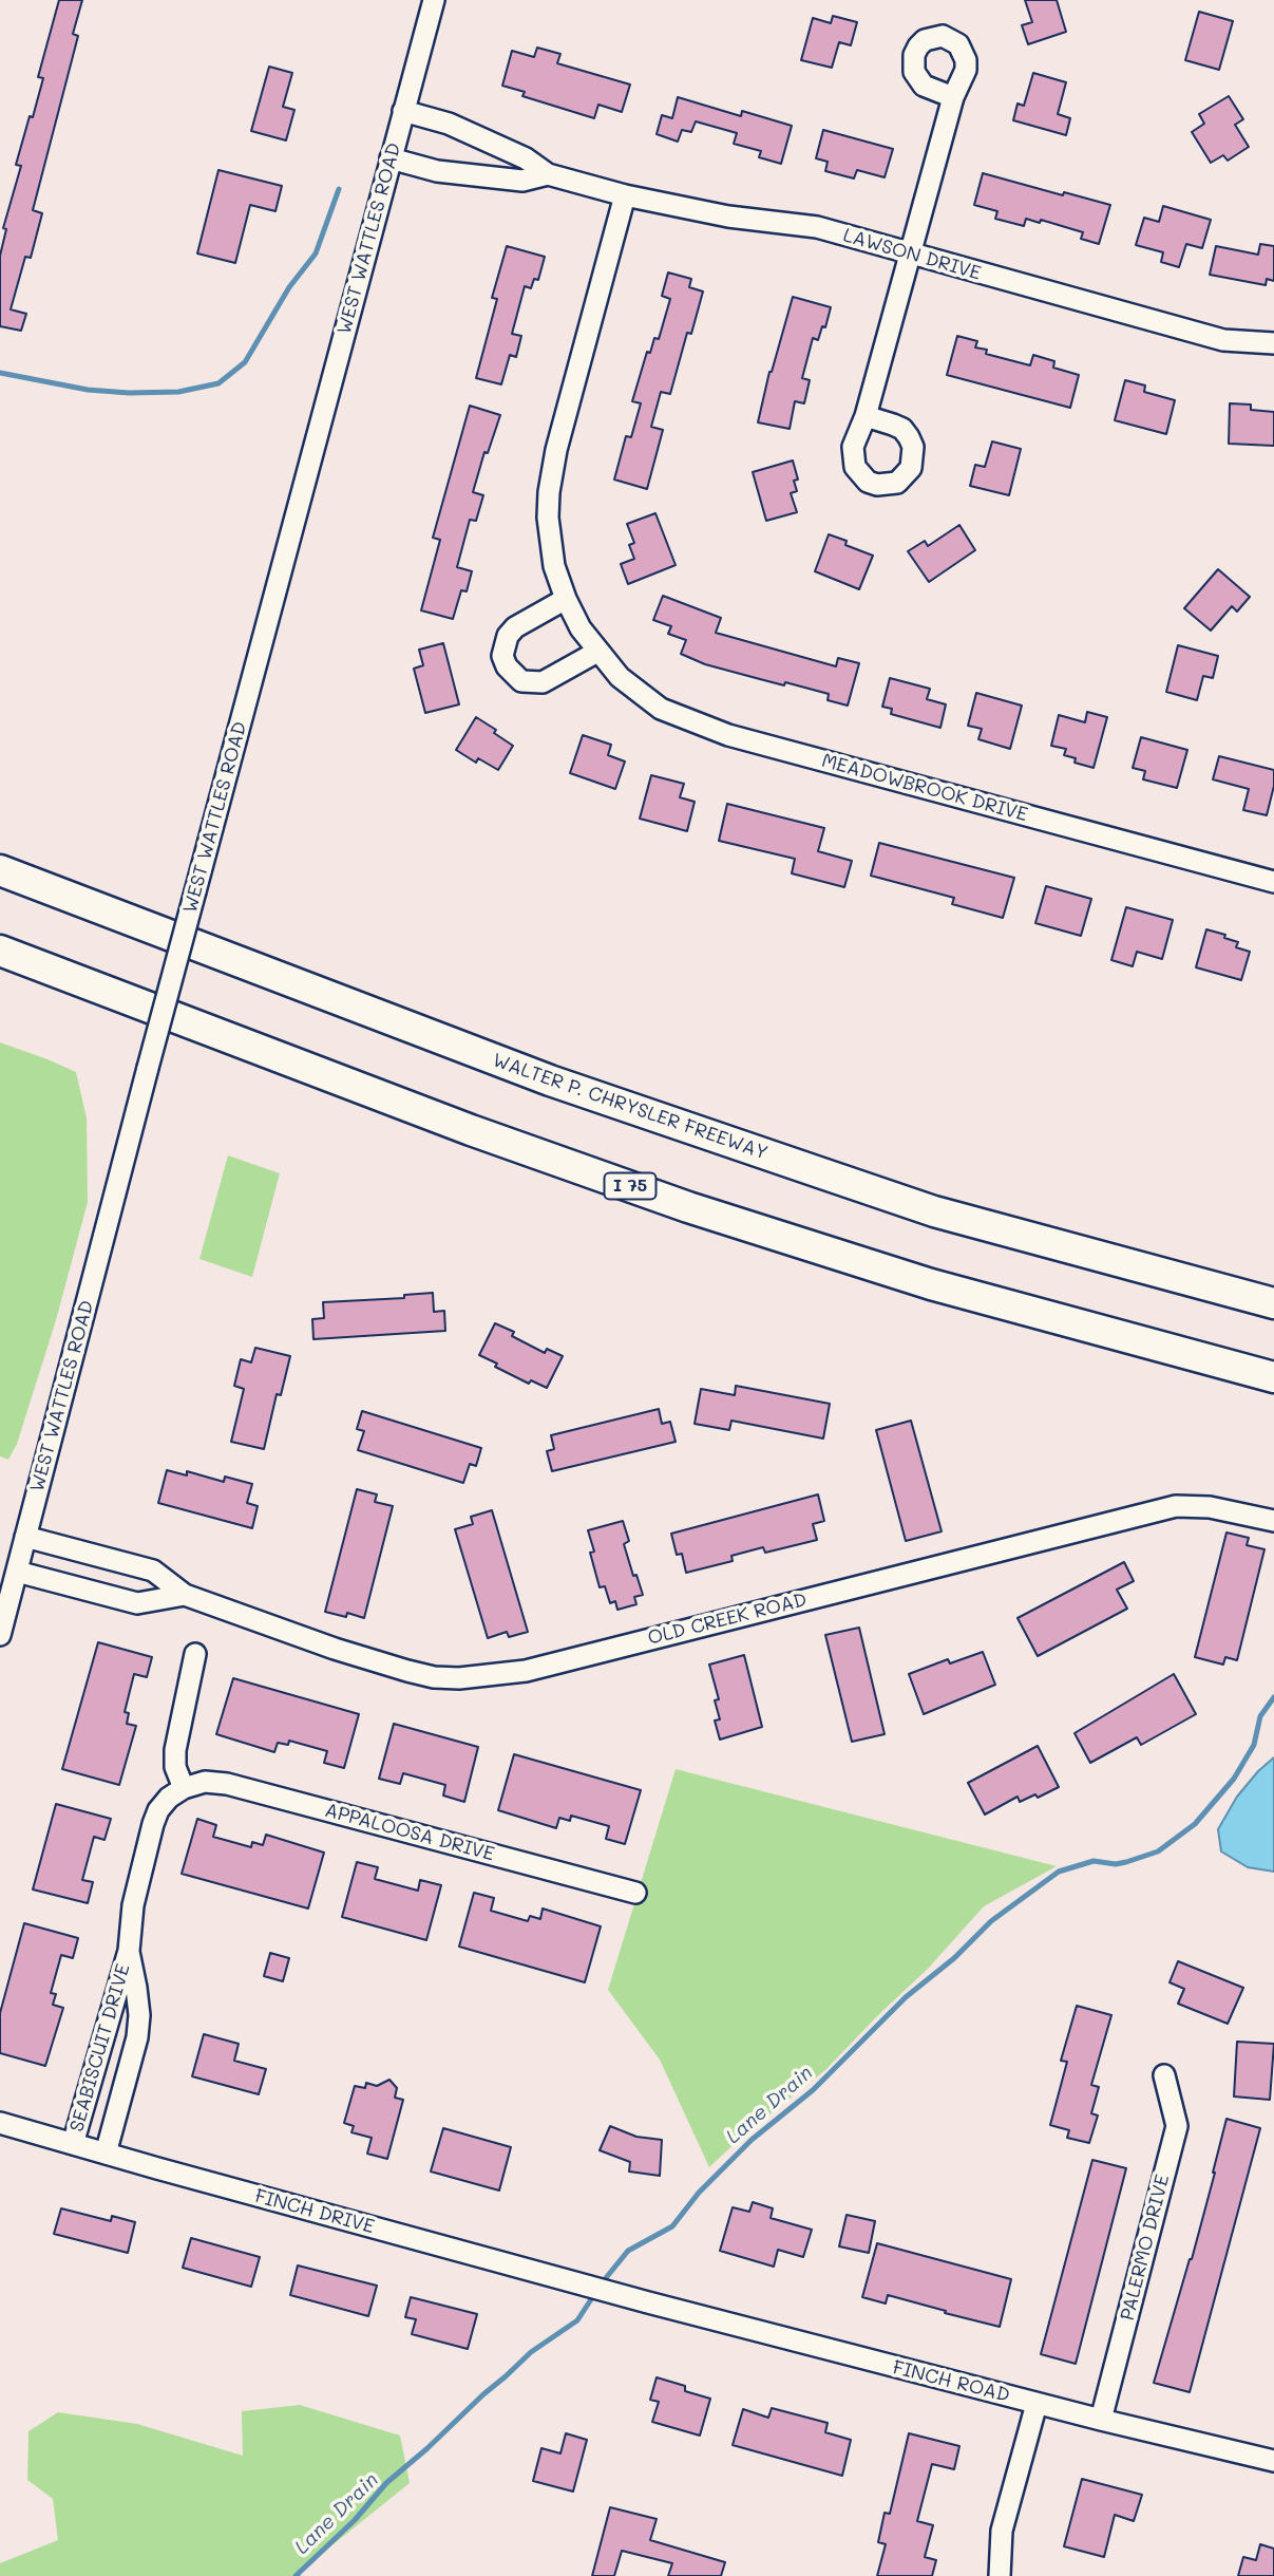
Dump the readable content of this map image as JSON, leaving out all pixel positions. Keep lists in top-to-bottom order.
{
  "streets": {
    "highway": ["WALTER P. CHRYSLER FREEWAY", "I 75"],
    "street": [
      "WEST WATTLES ROAD",
      "LAWSON DRIVE",
      "MEADOWBROOK DRIVE",
      "OLD CREEK ROAD",
      "APPALOOSA DRIVE",
      "SEABISCUIT DRIVE",
      "FINCH DRIVE",
      "PALERMO DRIVE",
      "FINCH ROAD"
    ]
  },
  "crossings": [
    ["WEST WATTLES ROAD", "LAWSON DRIVE"],
    ["WEST WATTLES ROAD", "OLD CREEK ROAD"],
    ["LAWSON DRIVE", "MEADOWBROOK DRIVE"],
    ["APPALOOSA DRIVE", "SEABISCUIT DRIVE"],
    ["SEABISCUIT DRIVE", "FINCH DRIVE"],
    ["FINCH DRIVE", "FINCH ROAD"],
    ["PALERMO DRIVE", "FINCH ROAD"]
  ],
  "water": ["Lane Drain"]
}
